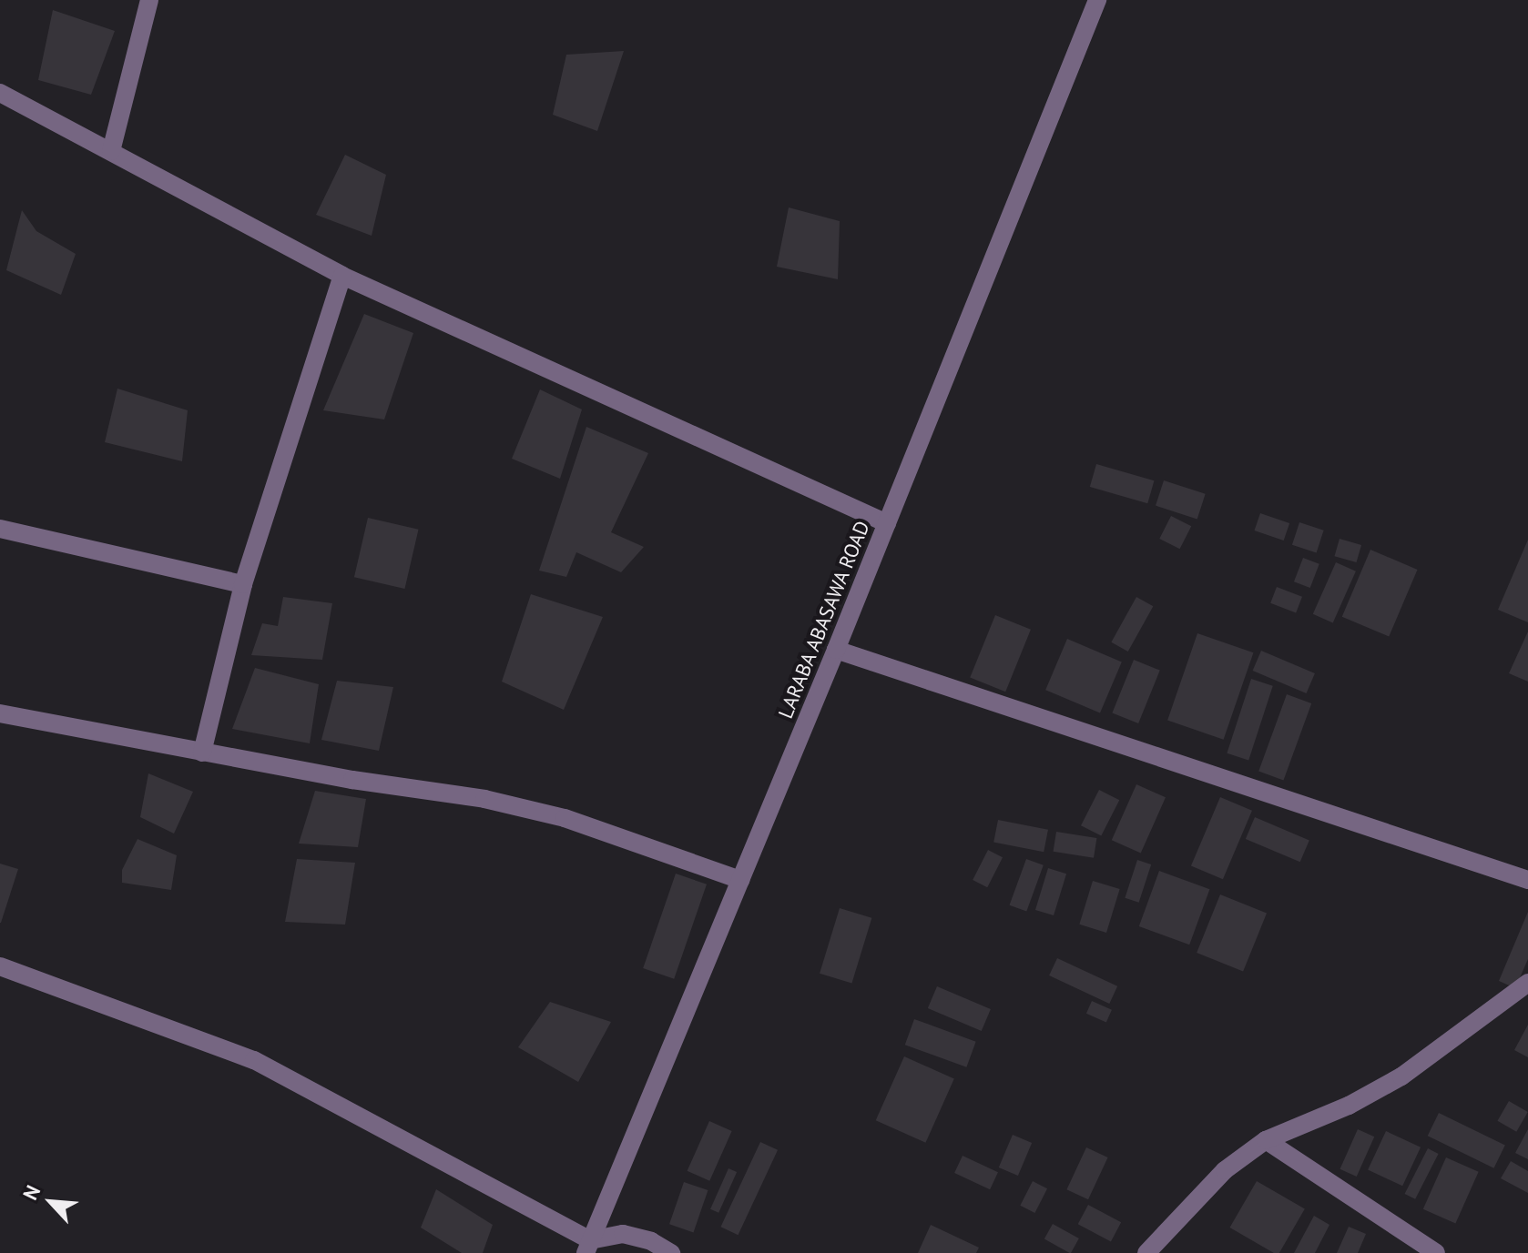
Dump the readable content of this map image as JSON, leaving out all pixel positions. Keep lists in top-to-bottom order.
{
  "streets": {
    "street": ["LARABA ABASAWA ROAD"]
  },
  "north": "top left"
}
